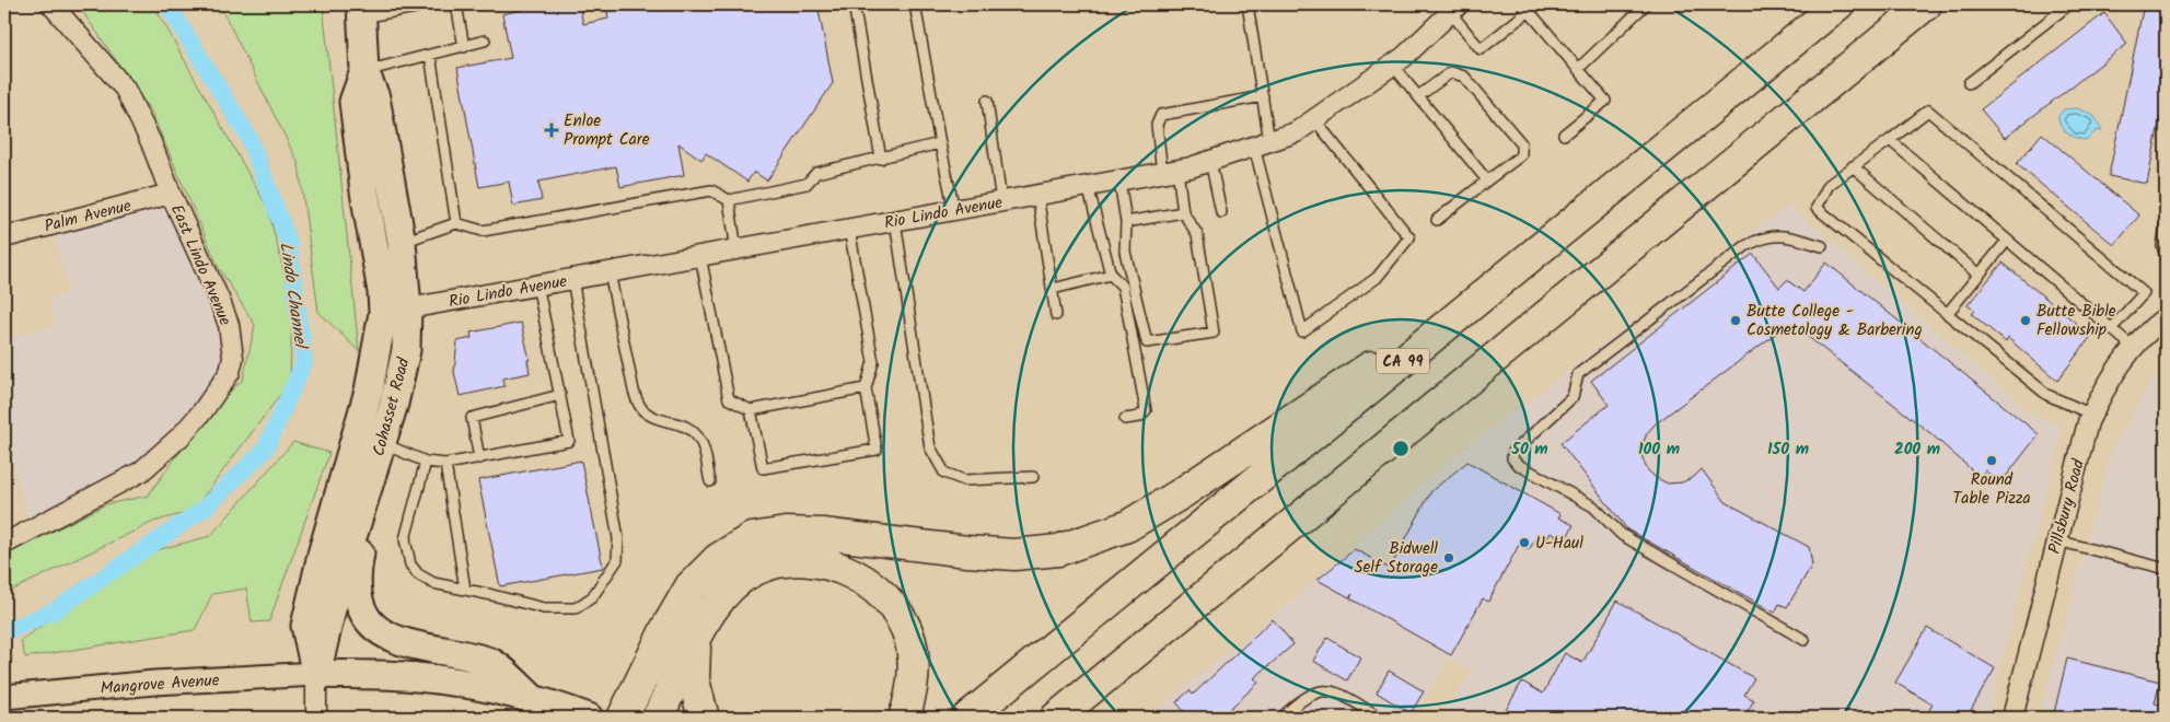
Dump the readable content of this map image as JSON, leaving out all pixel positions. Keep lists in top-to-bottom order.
{
  "streets": {
    "highway": ["CA 99"],
    "main road": ["Cohasset Road"],
    "street": [
      "Rio Lindo Avenue",
      "Palm Avenue",
      "East Lindo Avenue",
      "Pillsbury Road",
      "Mangrove Avenue"
    ]
  },
  "crossings": [
    ["Rio Lindo Avenue", "Cohasset Road"],
    ["Palm Avenue", "East Lindo Avenue"],
    ["Cohasset Road", "Mangrove Avenue"]
  ],
  "water": ["Lindo Channel"],
  "places": {
    "health": ["Enloe Prompt Care"],
    "other": [
      "Butte College - Cosmetology & Barbering",
      "Butte Bible Fellowship",
      "Round Table Pizza",
      "U-Haul",
      "Bidwell Self Storage"
    ]
  },
  "rings": [
    "50 m",
    "100 m",
    "150 m",
    "200 m"
  ]
}
